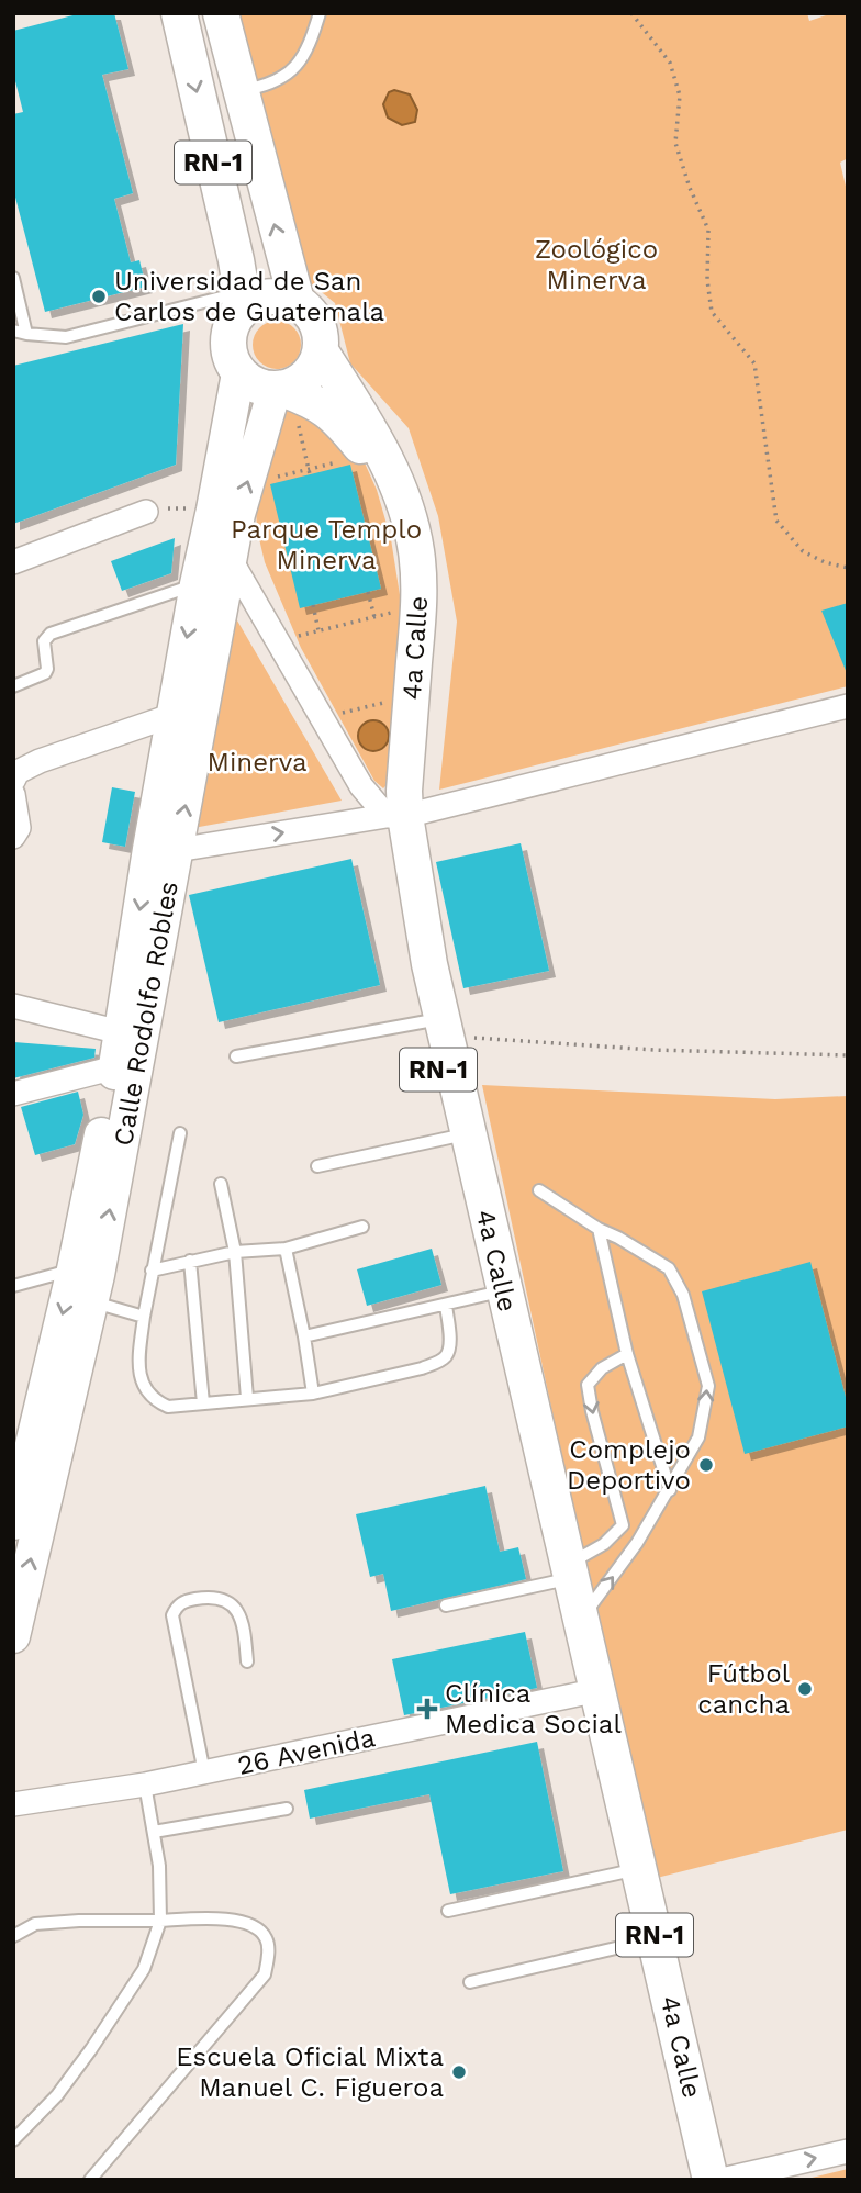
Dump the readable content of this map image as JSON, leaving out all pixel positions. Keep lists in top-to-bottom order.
{
  "streets": {
    "main road": ["RN-1", "4a Calle", "Calle Rodolfo Robles"],
    "street": ["26 Avenida"]
  },
  "crossings": [
    ["RN-1", "4a Calle"],
    ["RN-1", "Calle Rodolfo Robles"],
    ["4a Calle", "Calle Rodolfo Robles"],
    ["4a Calle", "26 Avenida"]
  ],
  "parks": ["Zoológico Minerva", "Parque Templo Minerva", "Minerva"],
  "places": {
    "other": [
      "Universidad de San Carlos de Guatemala",
      "Complejo Deportivo",
      "Fútbol cancha",
      "Escuela Oficial Mixta Manuel C. Figueroa"
    ],
    "health": ["Clínica Medica Social"]
  }
}
